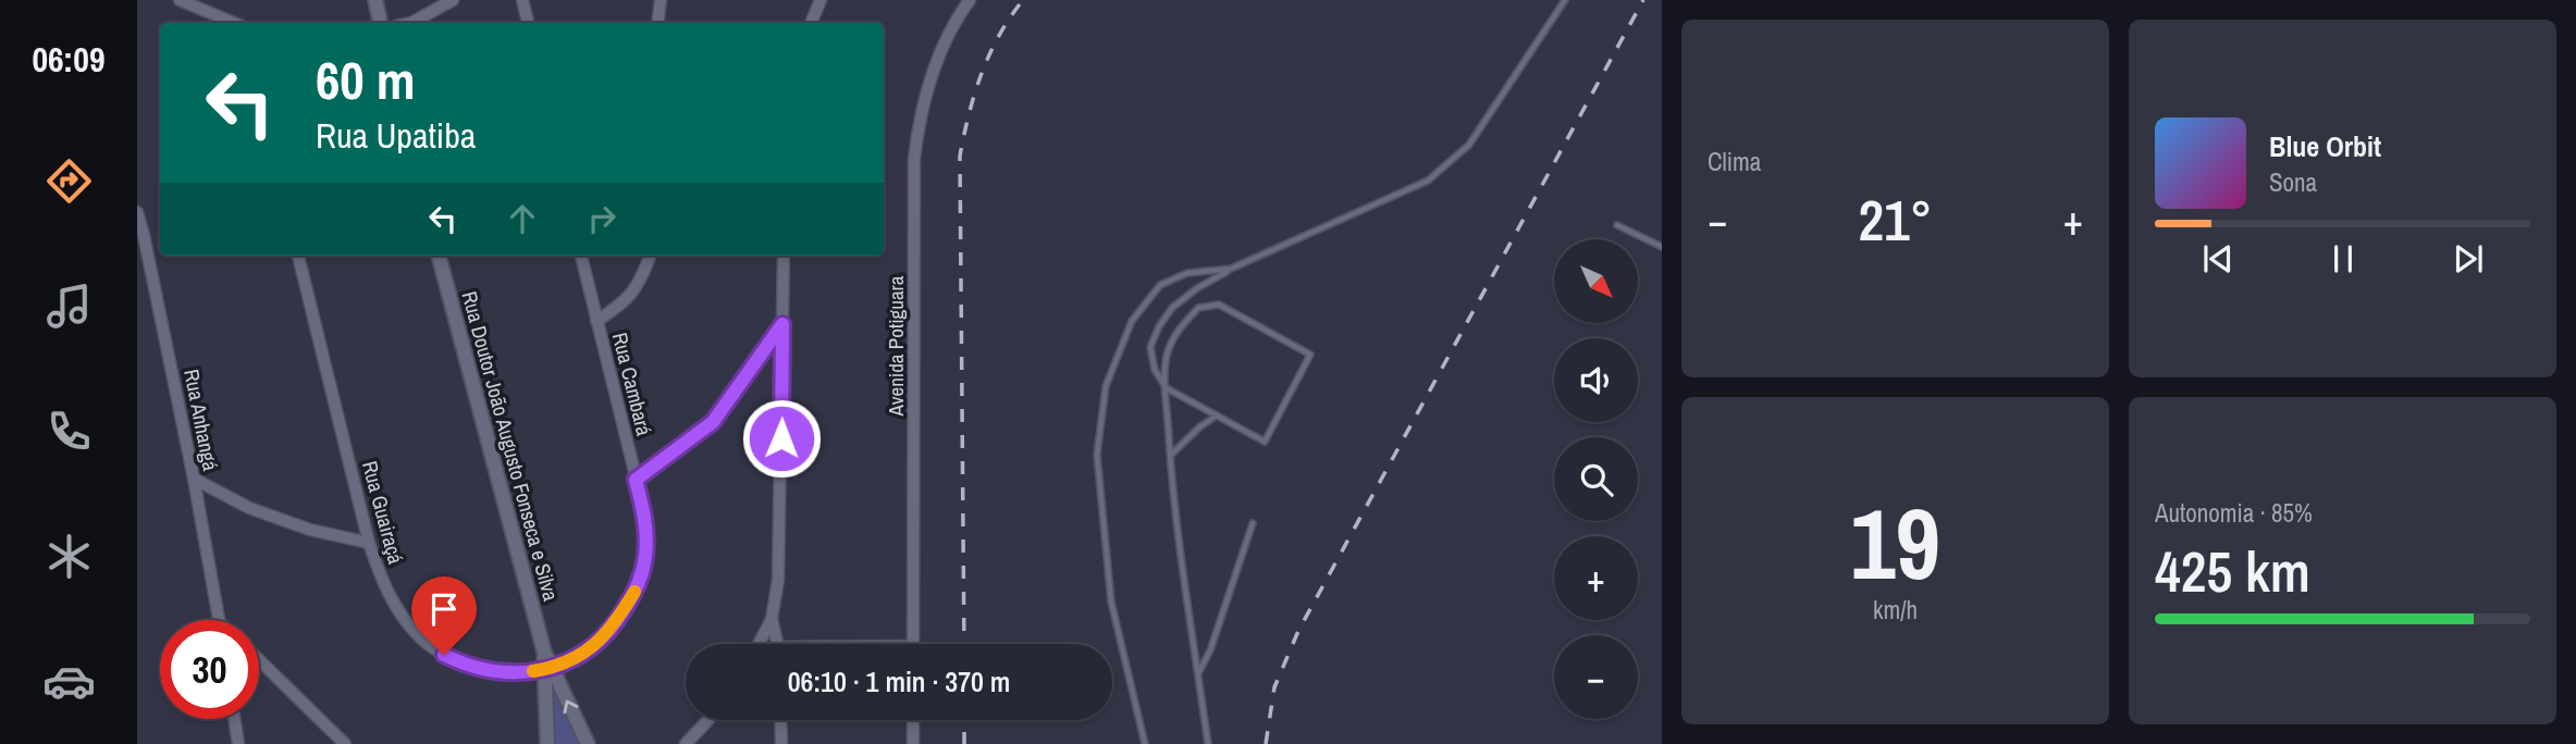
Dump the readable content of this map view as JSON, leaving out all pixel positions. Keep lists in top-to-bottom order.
{
  "streets": {
    "street": [
      "Avenida Potiguara",
      "Rua Cambará",
      "Rua Anhangá",
      "Rua Doutor João Augusto Fonseca e Silva",
      "Rua Guairaçá"
    ]
  },
  "crossings": [
    ["Rua Cambará", "Rua Doutor João Augusto Fonseca e Silva"],
    ["Rua Cambará", "Rua Guairaçá"],
    ["Rua Doutor João Augusto Fonseca e Silva", "Rua Guairaçá"]
  ],
  "north": "bottom right",
  "page": {
    "tabs": "06:09",
    "tile": [
      "Clima",
      ["19", "km/h"],
      ["Autonomia · 85%", "425 km"]
    ],
    "turn": ["60 m", "Rua Upatiba"],
    "song": ["Blue Orbit", "Sona"],
    "heat": ["−", "21°", "+"],
    "map_buttons": ["+", "−"],
    "limit": "30",
    "trip": "06:10 · 1 min · 370 m"
  }
}
